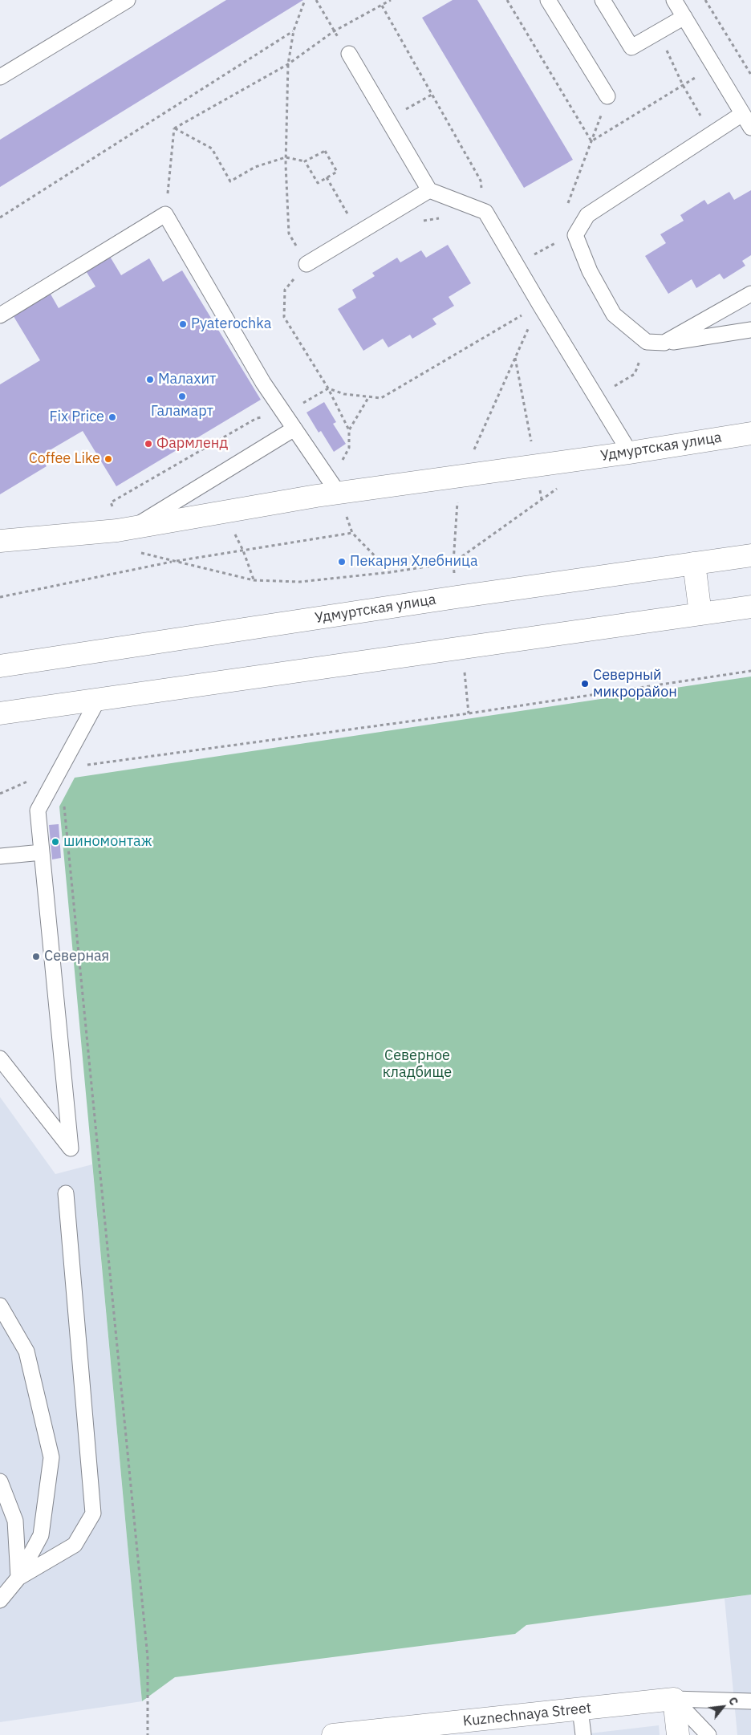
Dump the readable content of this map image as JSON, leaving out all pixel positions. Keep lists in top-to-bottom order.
{
  "streets": {
    "main road": ["Удмуртская улица", "Kuznechnaya Street"]
  },
  "parks": ["Северное кладбище"],
  "places": [
    "Pyaterochka",
    "Малахит",
    "Галамарт",
    "Fix Price",
    "Фармленд",
    "Coffee Like",
    "Пекарня Хлебница",
    "Северный микрорайон",
    "шиномонтаж",
    "Северная"
  ],
  "north": "top right"
}
